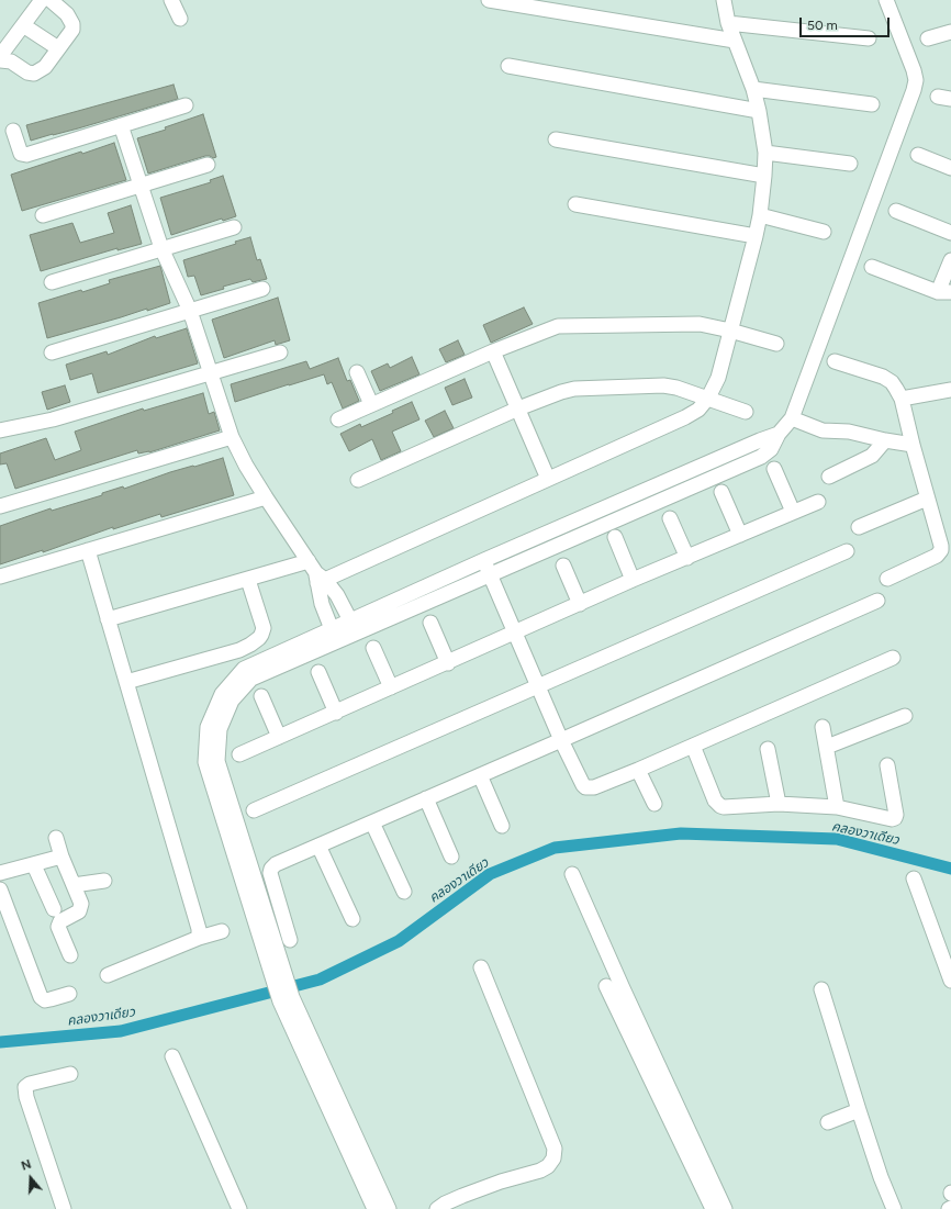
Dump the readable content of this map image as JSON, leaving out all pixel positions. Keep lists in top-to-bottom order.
{
  "water": ["คลองวาเดียว"],
  "scale_bar": "50 m",
  "north": "top"
}
